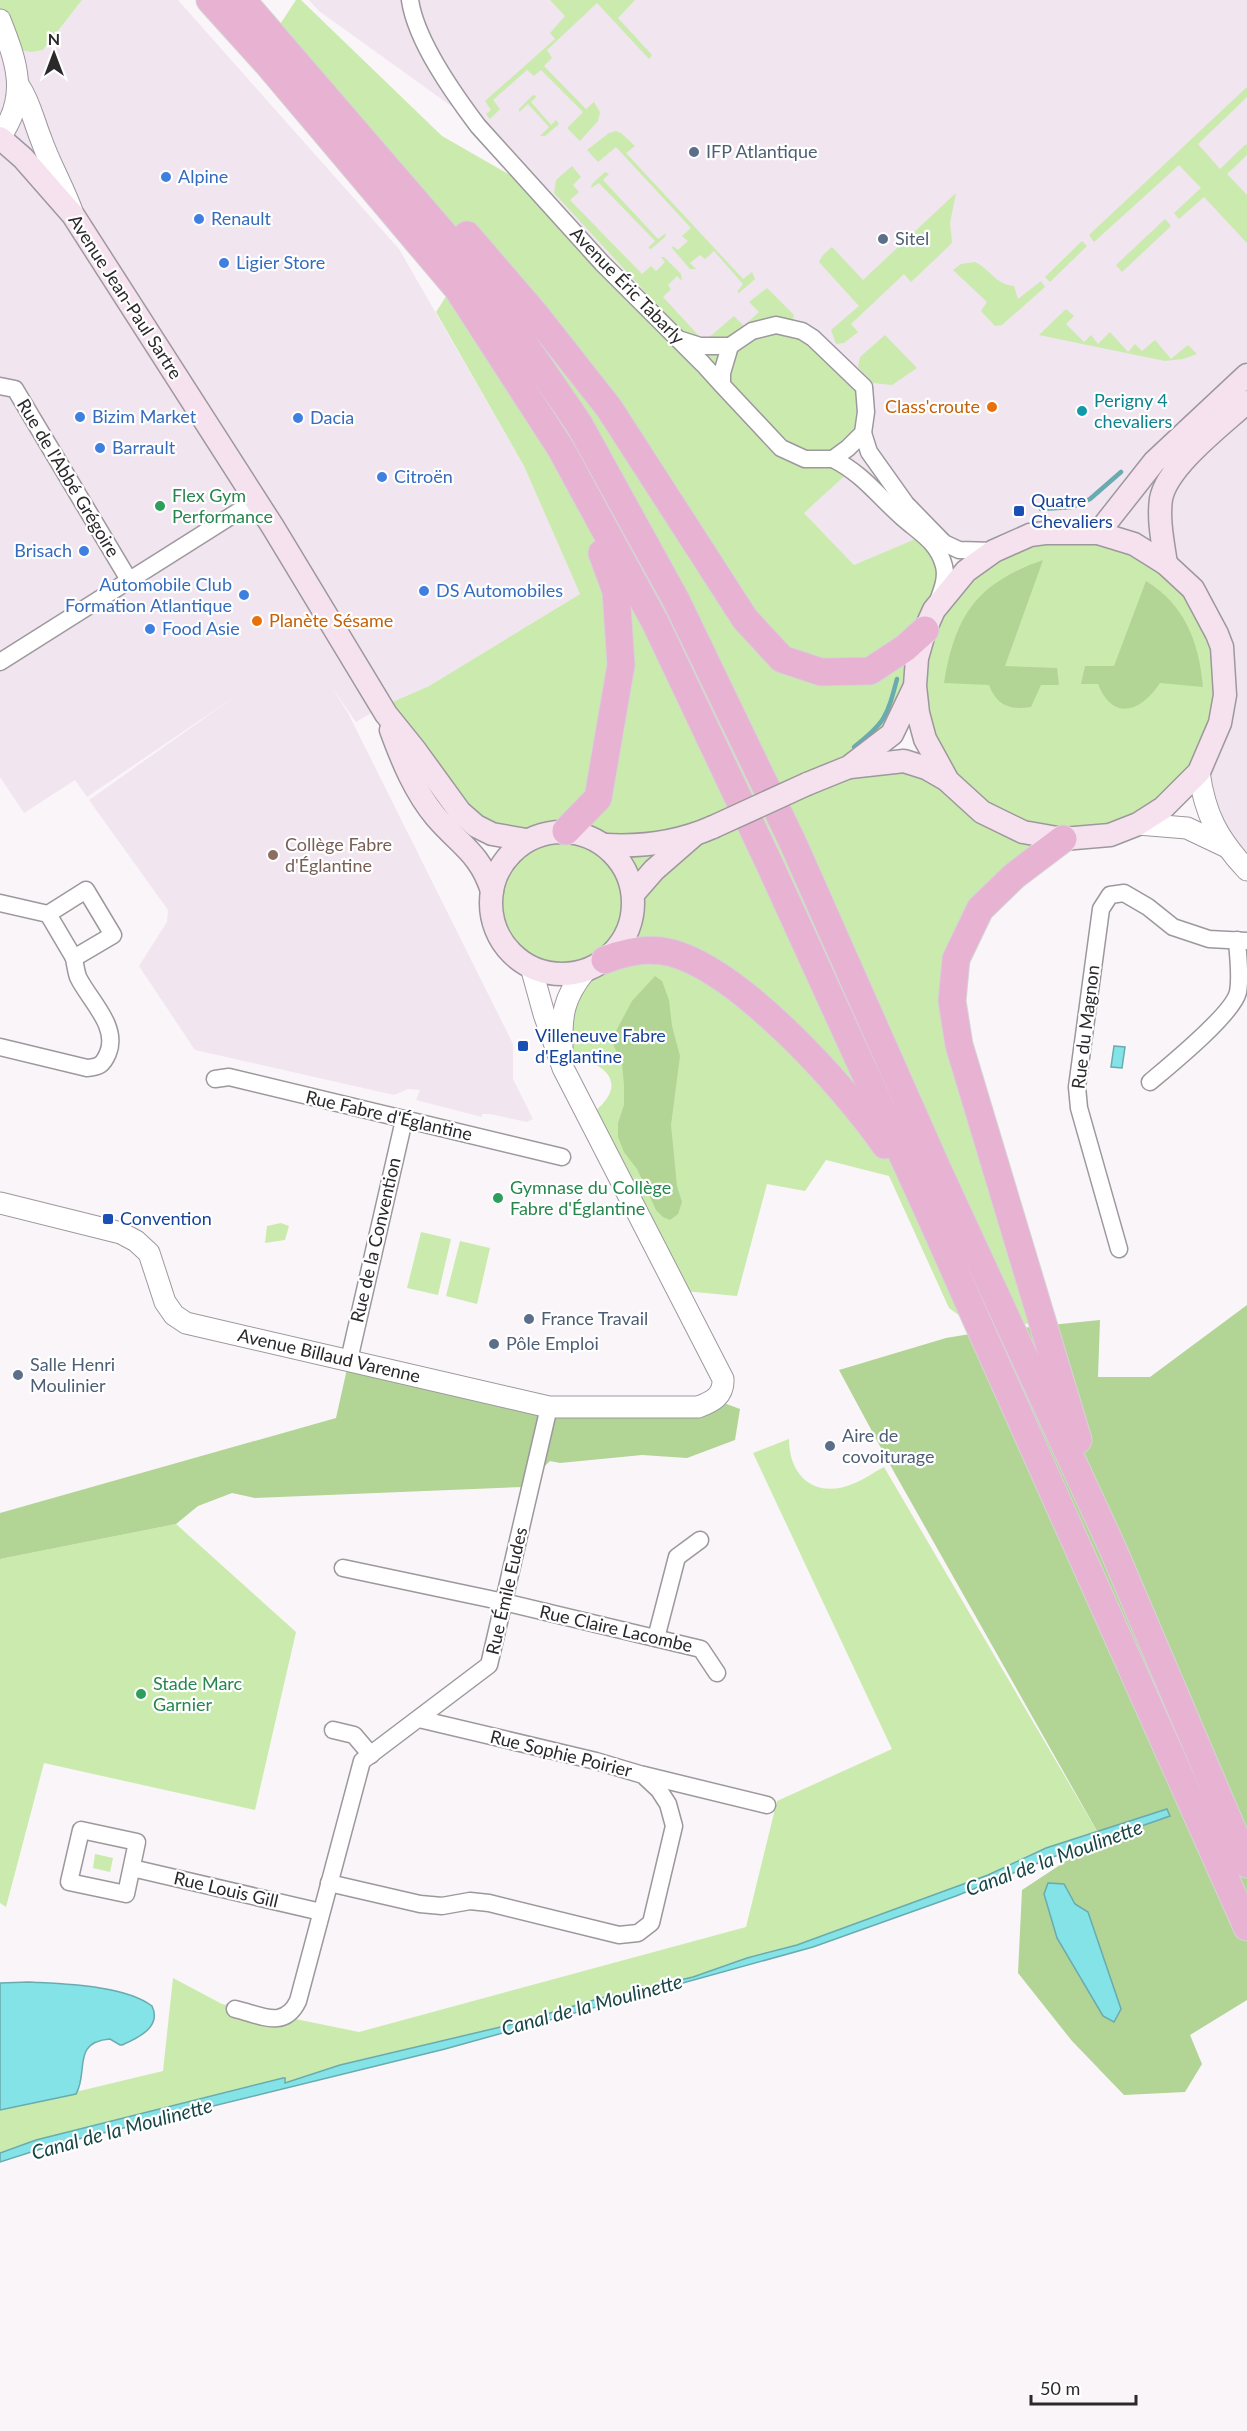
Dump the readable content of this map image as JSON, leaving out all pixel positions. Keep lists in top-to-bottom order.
{
  "streets": {
    "main road": ["Avenue Jean-Paul Sartre"],
    "street": [
      "Avenue Éric Tabarly",
      "Rue de l'Abbé Grégoire",
      "Rue du Magnon",
      "Rue Fabre d'Églantine",
      "Rue de la Convention",
      "Avenue Billaud Varenne",
      "Rue Émile Eudes",
      "Rue Claire Lacombe",
      "Rue Sophie Poirier",
      "Rue Louis Gill"
    ]
  },
  "crossings": [
    ["Rue Fabre d'Églantine", "Rue de la Convention"],
    ["Rue de la Convention", "Avenue Billaud Varenne"],
    ["Avenue Billaud Varenne", "Rue Émile Eudes"],
    ["Rue Émile Eudes", "Rue Claire Lacombe"],
    ["Rue Émile Eudes", "Rue Sophie Poirier"],
    ["Rue Émile Eudes", "Rue Louis Gill"]
  ],
  "water": ["Canal de la Moulinette"],
  "places": {
    "other": [
      "IFP Atlantique",
      "Alpine",
      "Renault",
      "Sitel",
      "Ligier Store",
      "Class'croute",
      "Perigny 4 chevaliers",
      "Bizim Market",
      "Dacia",
      "Barrault",
      "Citroën",
      "Flex Gym Performance",
      "Brisach",
      "DS Automobiles",
      "Automobile Club Formation Atlantique",
      "Planète Sésame",
      "Food Asie",
      "Collège Fabre d'Églantine",
      "Gymnase du Collège Fabre d'Églantine",
      "France Travail",
      "Pôle Emploi",
      "Salle Henri Moulinier",
      "Aire de covoiturage",
      "Stade Marc Garnier"
    ],
    "transit": ["Quatre Chevaliers", "Villeneuve Fabre d'Eglantine", "Convention"]
  },
  "scale_bar": "50 m",
  "north": "top"
}
